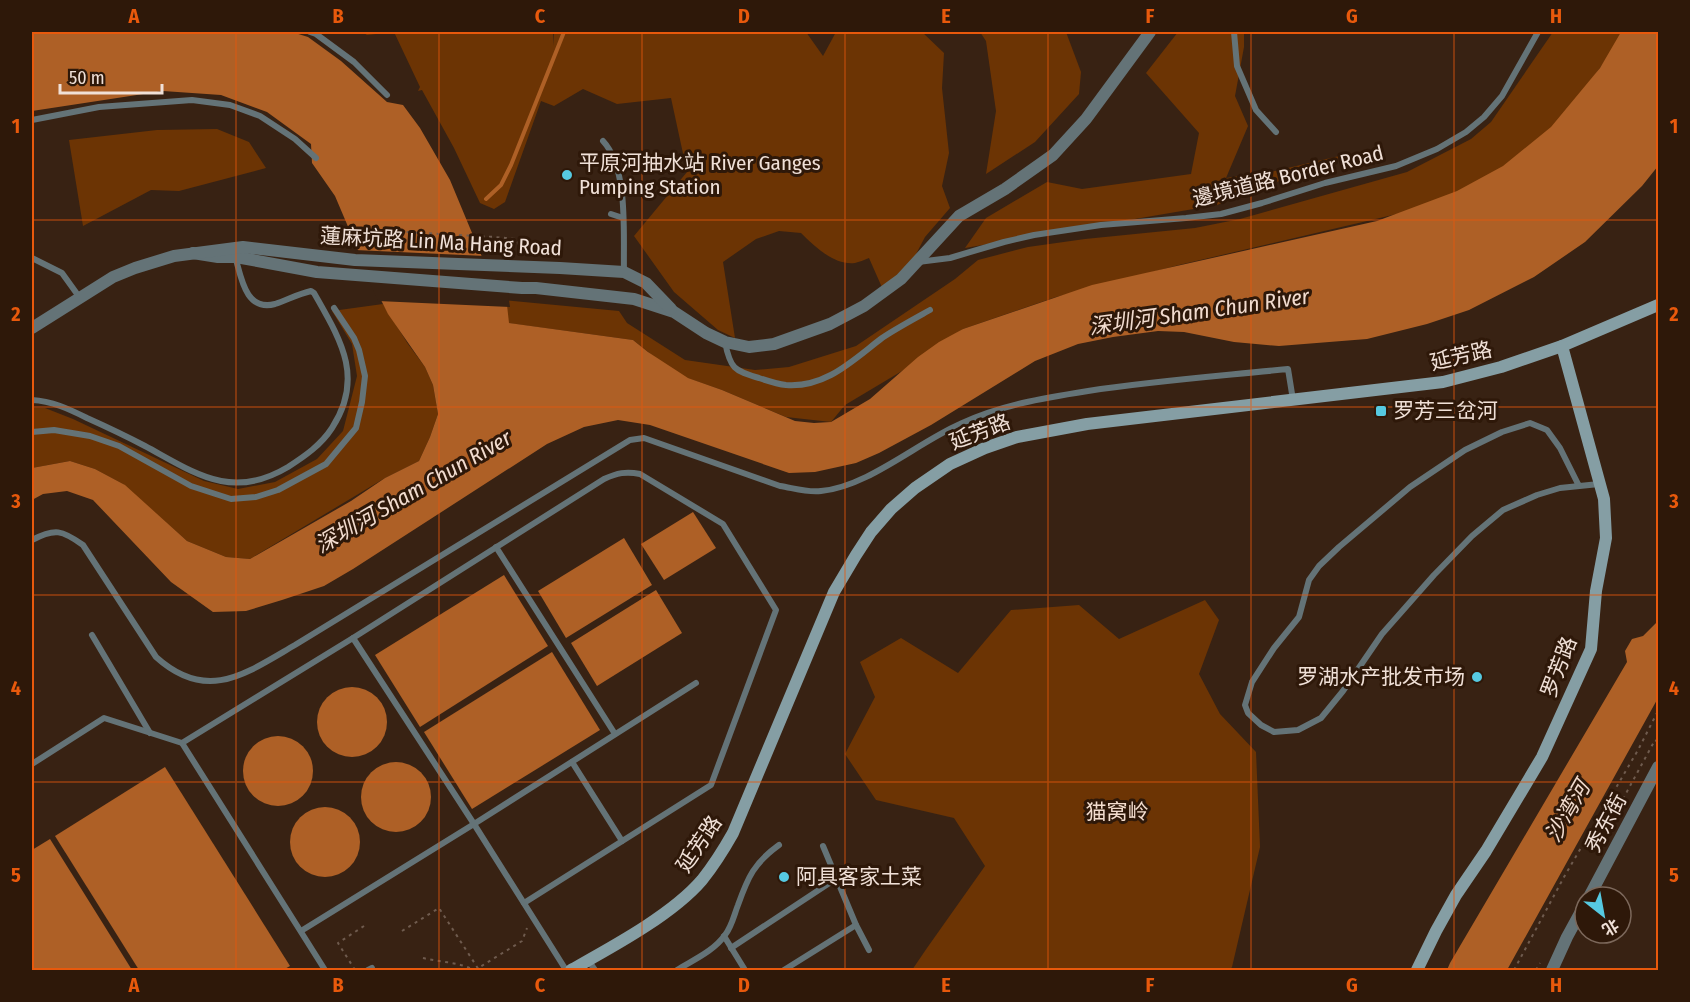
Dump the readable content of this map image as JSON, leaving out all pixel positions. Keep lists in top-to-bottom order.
{
  "streets": {
    "main road": ["延芳路", "罗芳路"],
    "street": ["蓮麻坑路 Lin Ma Hang Road", "秀东街"],
    "lane": ["邊境道路 Border Road"]
  },
  "crossings": [
    ["邊境道路 Border Road", "蓮麻坑路 Lin Ma Hang Road"],
    ["延芳路", "罗芳路"]
  ],
  "water": ["深圳河 Sham Chun River", "沙湾河"],
  "parks": ["猫窝岭"],
  "places": {
    "other": ["平原河抽水站 River Ganges Pumping Station", "罗湖水产批发市场", "阿具客家土菜"],
    "transit": ["罗芳三岔河"]
  },
  "scale_bar": "50 m",
  "north": "bottom right",
  "grid": {
    "columns": [
      "A",
      "B",
      "C",
      "D",
      "E",
      "F",
      "G",
      "H"
    ],
    "rows": [
      "1",
      "2",
      "3",
      "4",
      "5"
    ]
  }
}
